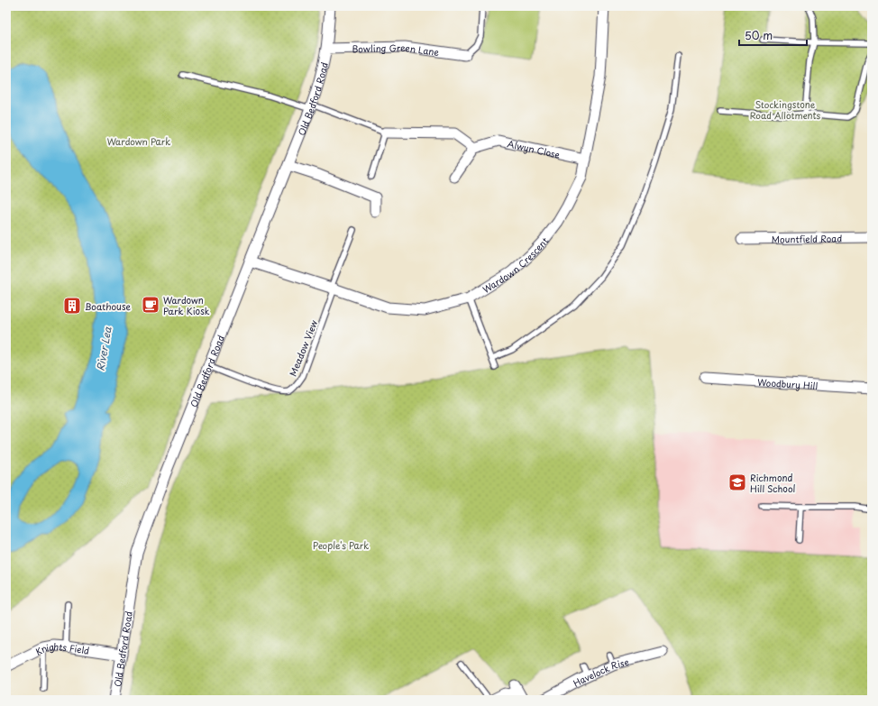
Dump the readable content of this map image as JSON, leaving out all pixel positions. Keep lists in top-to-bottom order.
{
  "streets": {
    "street": [
      "Bowling Green Lane",
      "Old Bedford Road",
      "Alwyn Close",
      "Mountfield Road",
      "Wardown Crescent",
      "Woodbury Hill",
      "Knights Field",
      "Havelock Rise"
    ],
    "lane": ["Meadow View"]
  },
  "crossings": [
    ["Bowling Green Lane", "Old Bedford Road"],
    ["Old Bedford Road", "Wardown Crescent"],
    ["Old Bedford Road", "Meadow View"],
    ["Old Bedford Road", "Knights Field"],
    ["Alwyn Close", "Wardown Crescent"],
    ["Wardown Crescent", "Meadow View"]
  ],
  "water": ["River Lea"],
  "parks": ["Stockingstone Road Allotments", "Wardown Park", "People's Park"],
  "places": {
    "cafe": ["Wardown Park Kiosk"],
    "building": ["Boathouse"],
    "school or university": ["Richmond Hill School"]
  },
  "scale_bar": "50 m"
}
